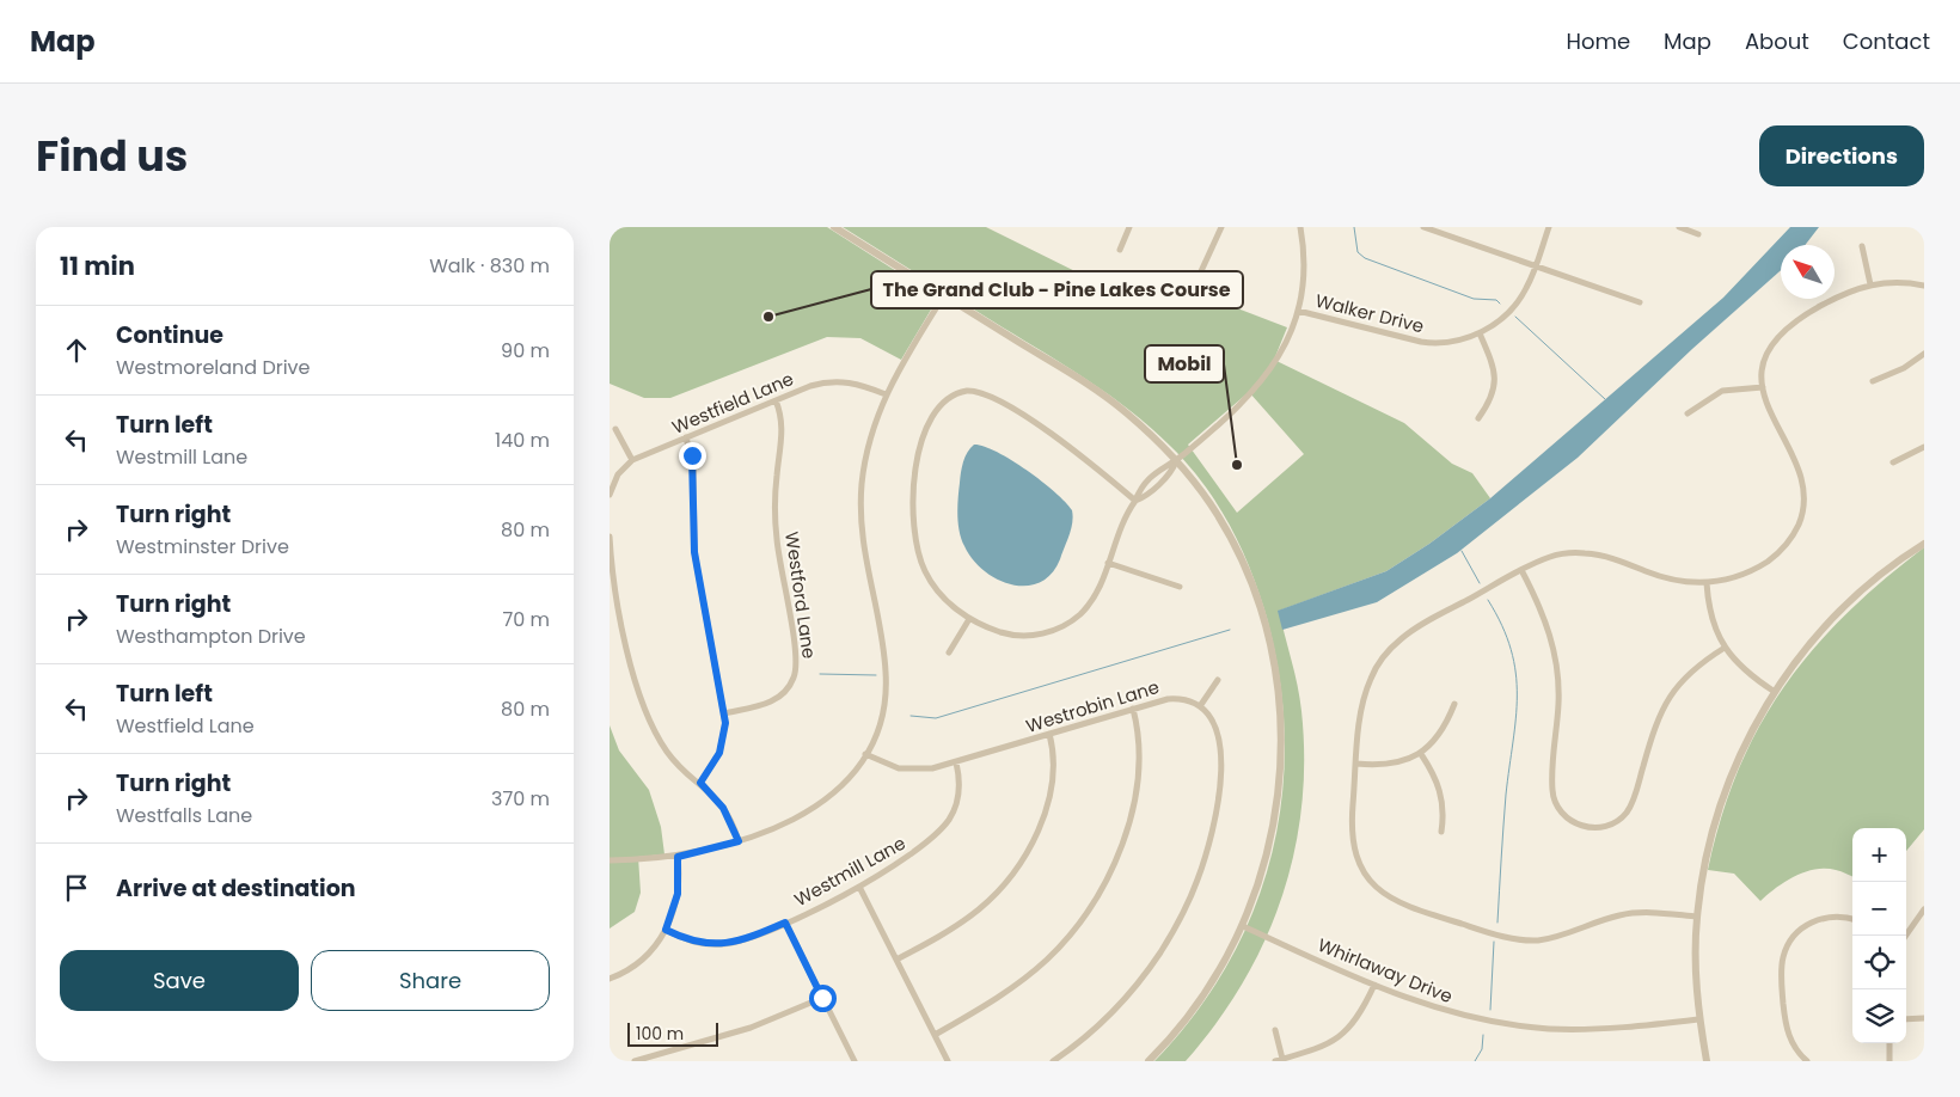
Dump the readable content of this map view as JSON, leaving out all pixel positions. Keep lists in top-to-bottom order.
{
  "streets": {
    "street": [
      "Walker Drive",
      "Westfield Lane",
      "Westford Lane",
      "Westrobin Lane",
      "Westmill Lane",
      "Whirlaway Drive"
    ]
  },
  "crossings": [
    ["Westfield Lane", "Westford Lane"],
    ["Westrobin Lane", "Westmill Lane"]
  ],
  "places": ["The Grand Club - Pine Lakes Course", "Mobil"],
  "scale_bar": "100 m",
  "north": "top left",
  "page": {
    "header": "Map",
    "nav": [
      "Home",
      "Map",
      "About",
      "Contact"
    ],
    "title": "Find us",
    "buttons": [
      "Directions",
      ["Save", "Share"]
    ],
    "heading": ["11 min", "Walk · 830 m"],
    "list": [
      ["Continue", "Westmoreland Drive", "90 m"],
      ["Turn left", "Westmill Lane", "140 m"],
      ["Turn right", "Westminster Drive", "80 m"],
      ["Turn right", "Westhampton Drive", "70 m"],
      ["Turn left", "Westfield Lane", "80 m"],
      ["Turn right", "Westfalls Lane", "370 m"],
      "Arrive at destination"
    ],
    "map_buttons": ["+", "−"],
    "scale": "100 m"
  }
}
